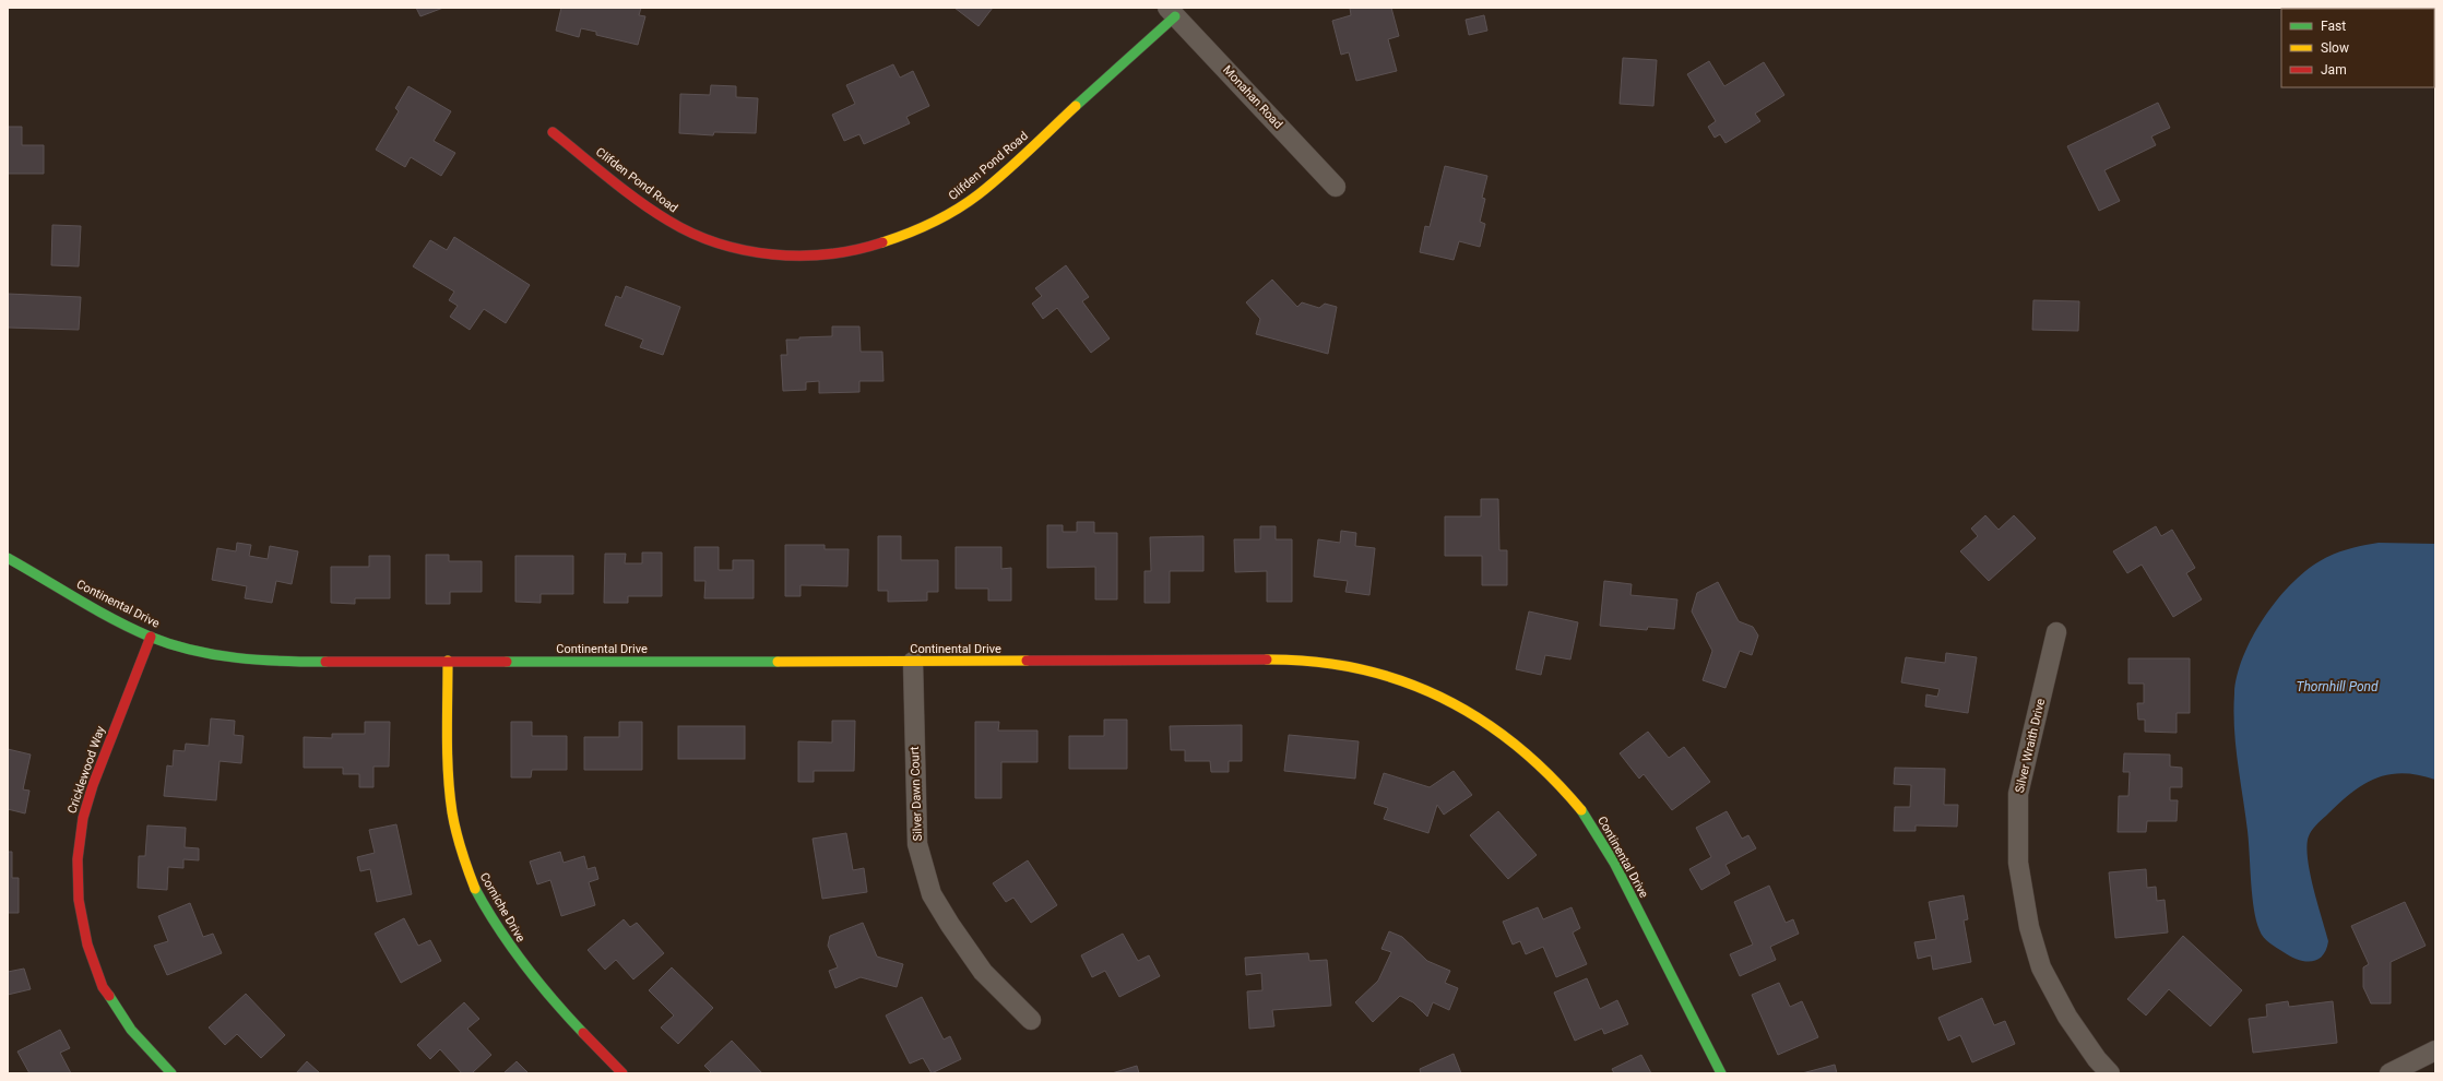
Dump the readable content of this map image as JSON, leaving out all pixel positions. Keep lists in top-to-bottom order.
{
  "streets": {
    "street": [
      "Monahan Road",
      "Clifden Pond Road",
      "Continental Drive",
      "Silver Wraith Drive",
      "Cricklewood Way",
      "Silver Dawn Court",
      "Corniche Drive"
    ]
  },
  "crossings": [
    ["Monahan Road", "Clifden Pond Road"],
    ["Continental Drive", "Cricklewood Way"],
    ["Continental Drive", "Silver Dawn Court"],
    ["Continental Drive", "Corniche Drive"]
  ],
  "water": ["Thornhill Pond"],
  "legend": ["Fast", "Slow", "Jam"]
}
